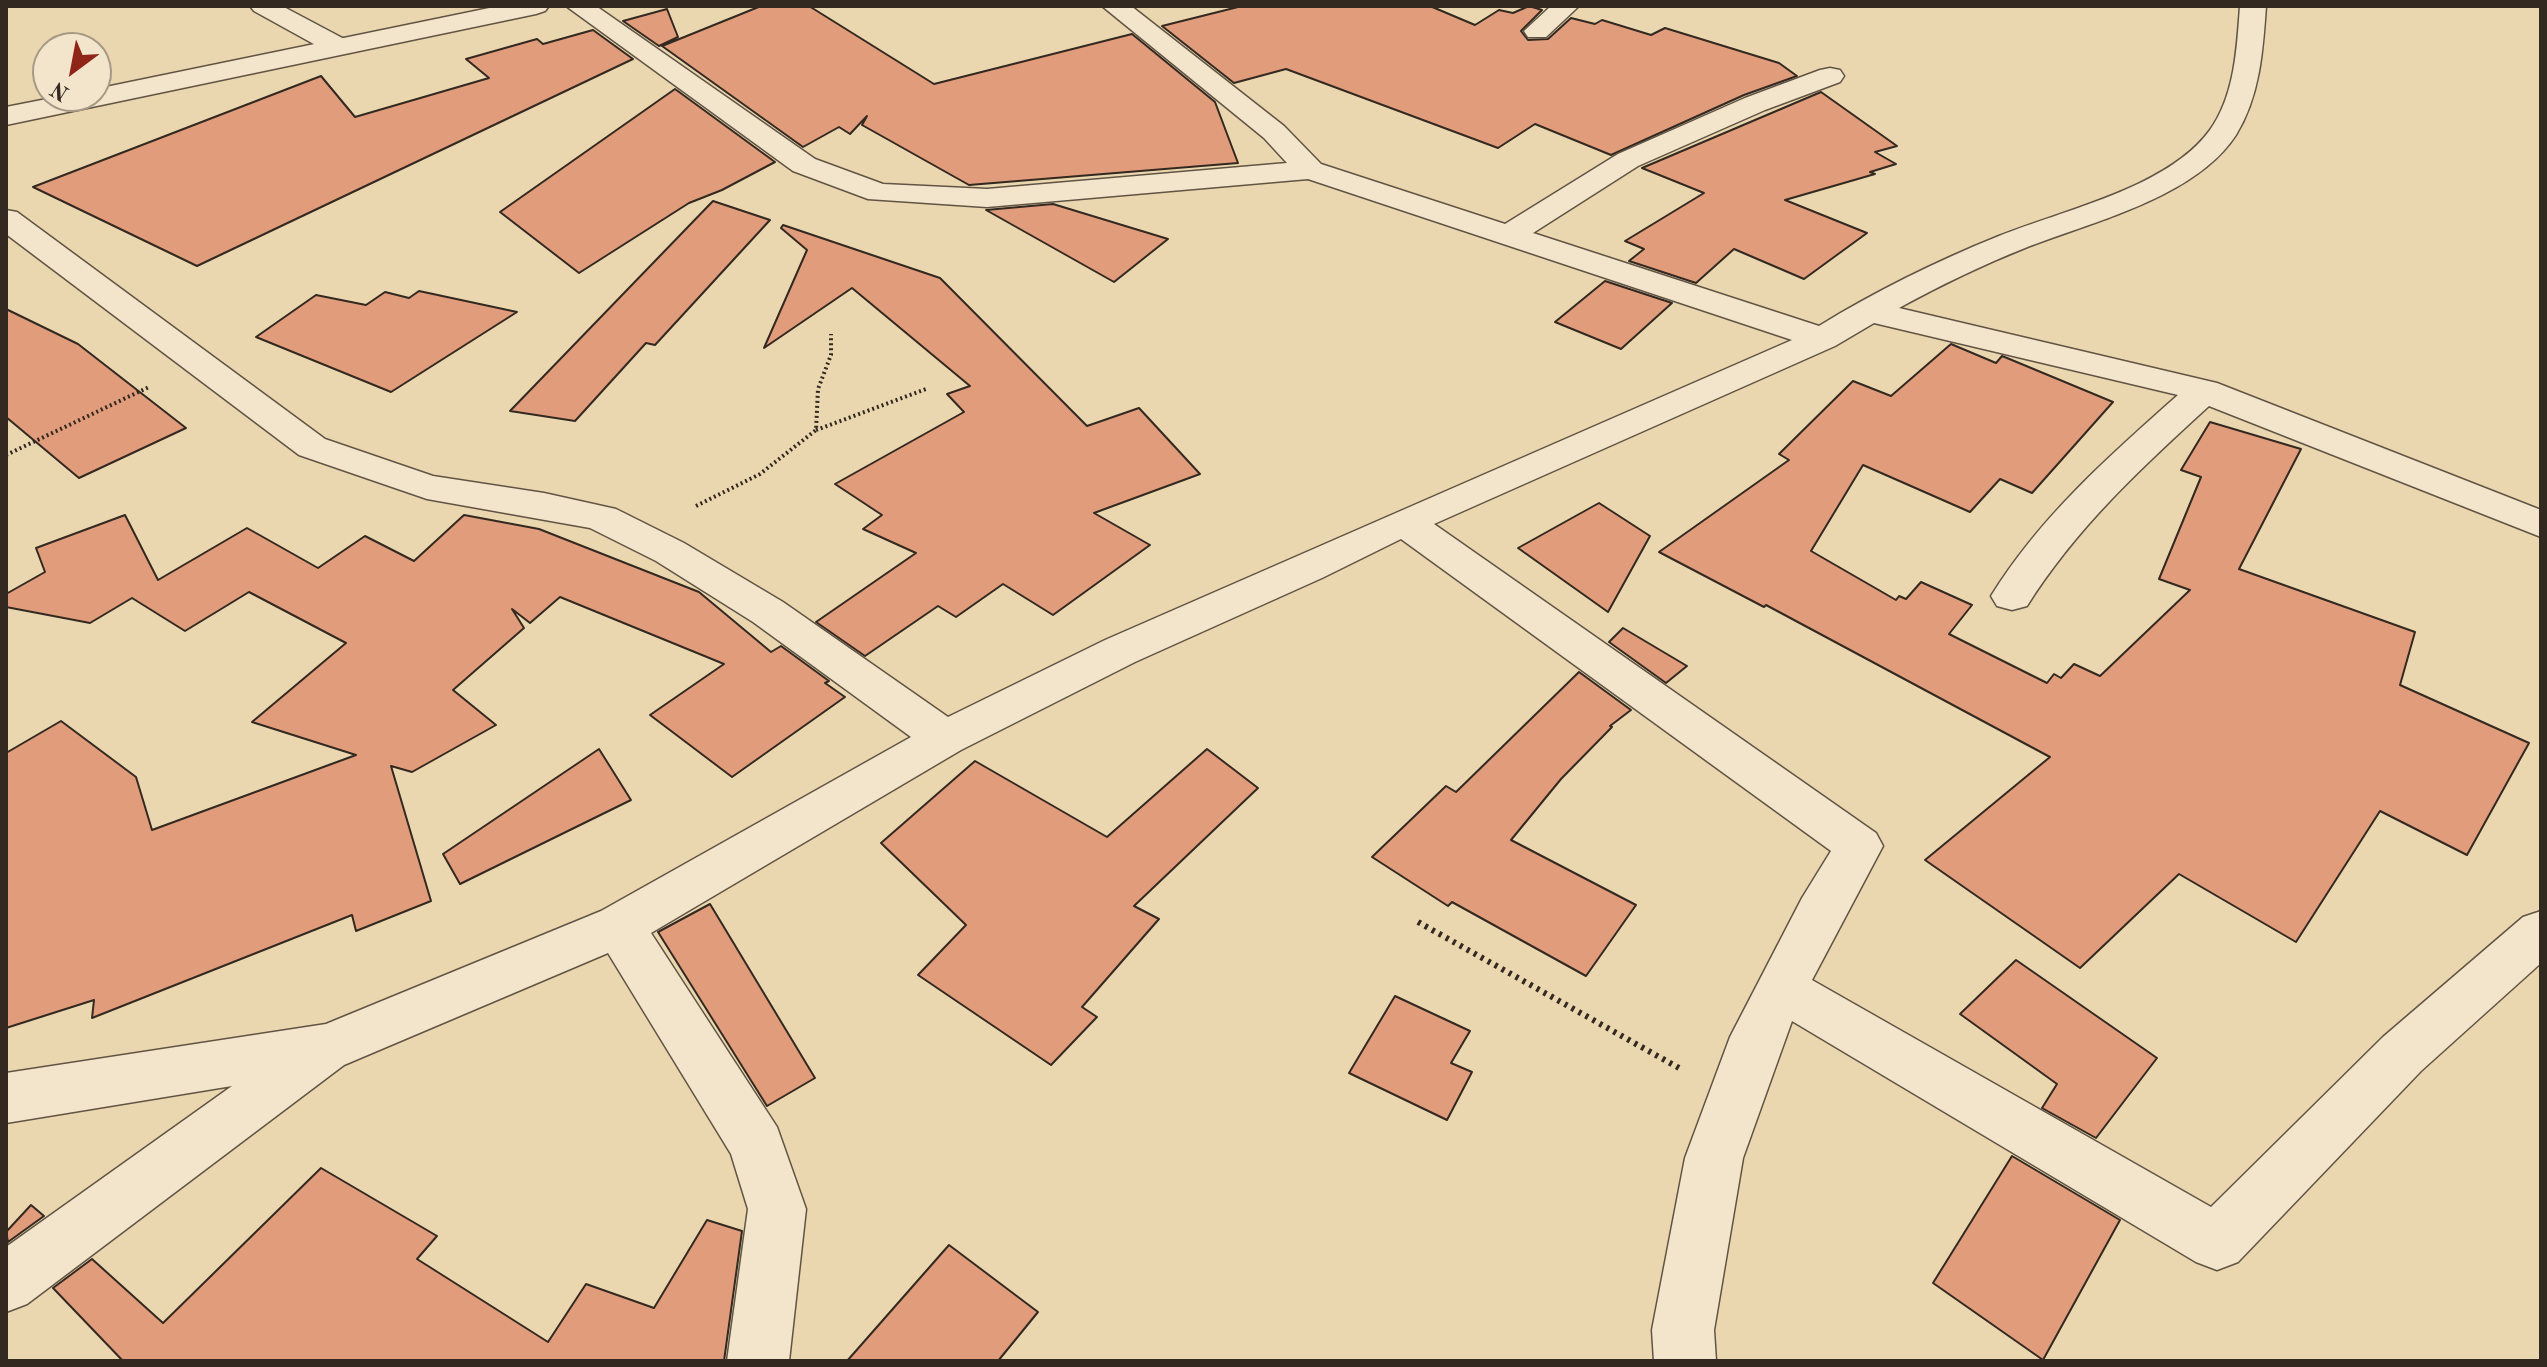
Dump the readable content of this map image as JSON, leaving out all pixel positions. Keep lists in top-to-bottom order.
{
  "north": "bottom left"
}
